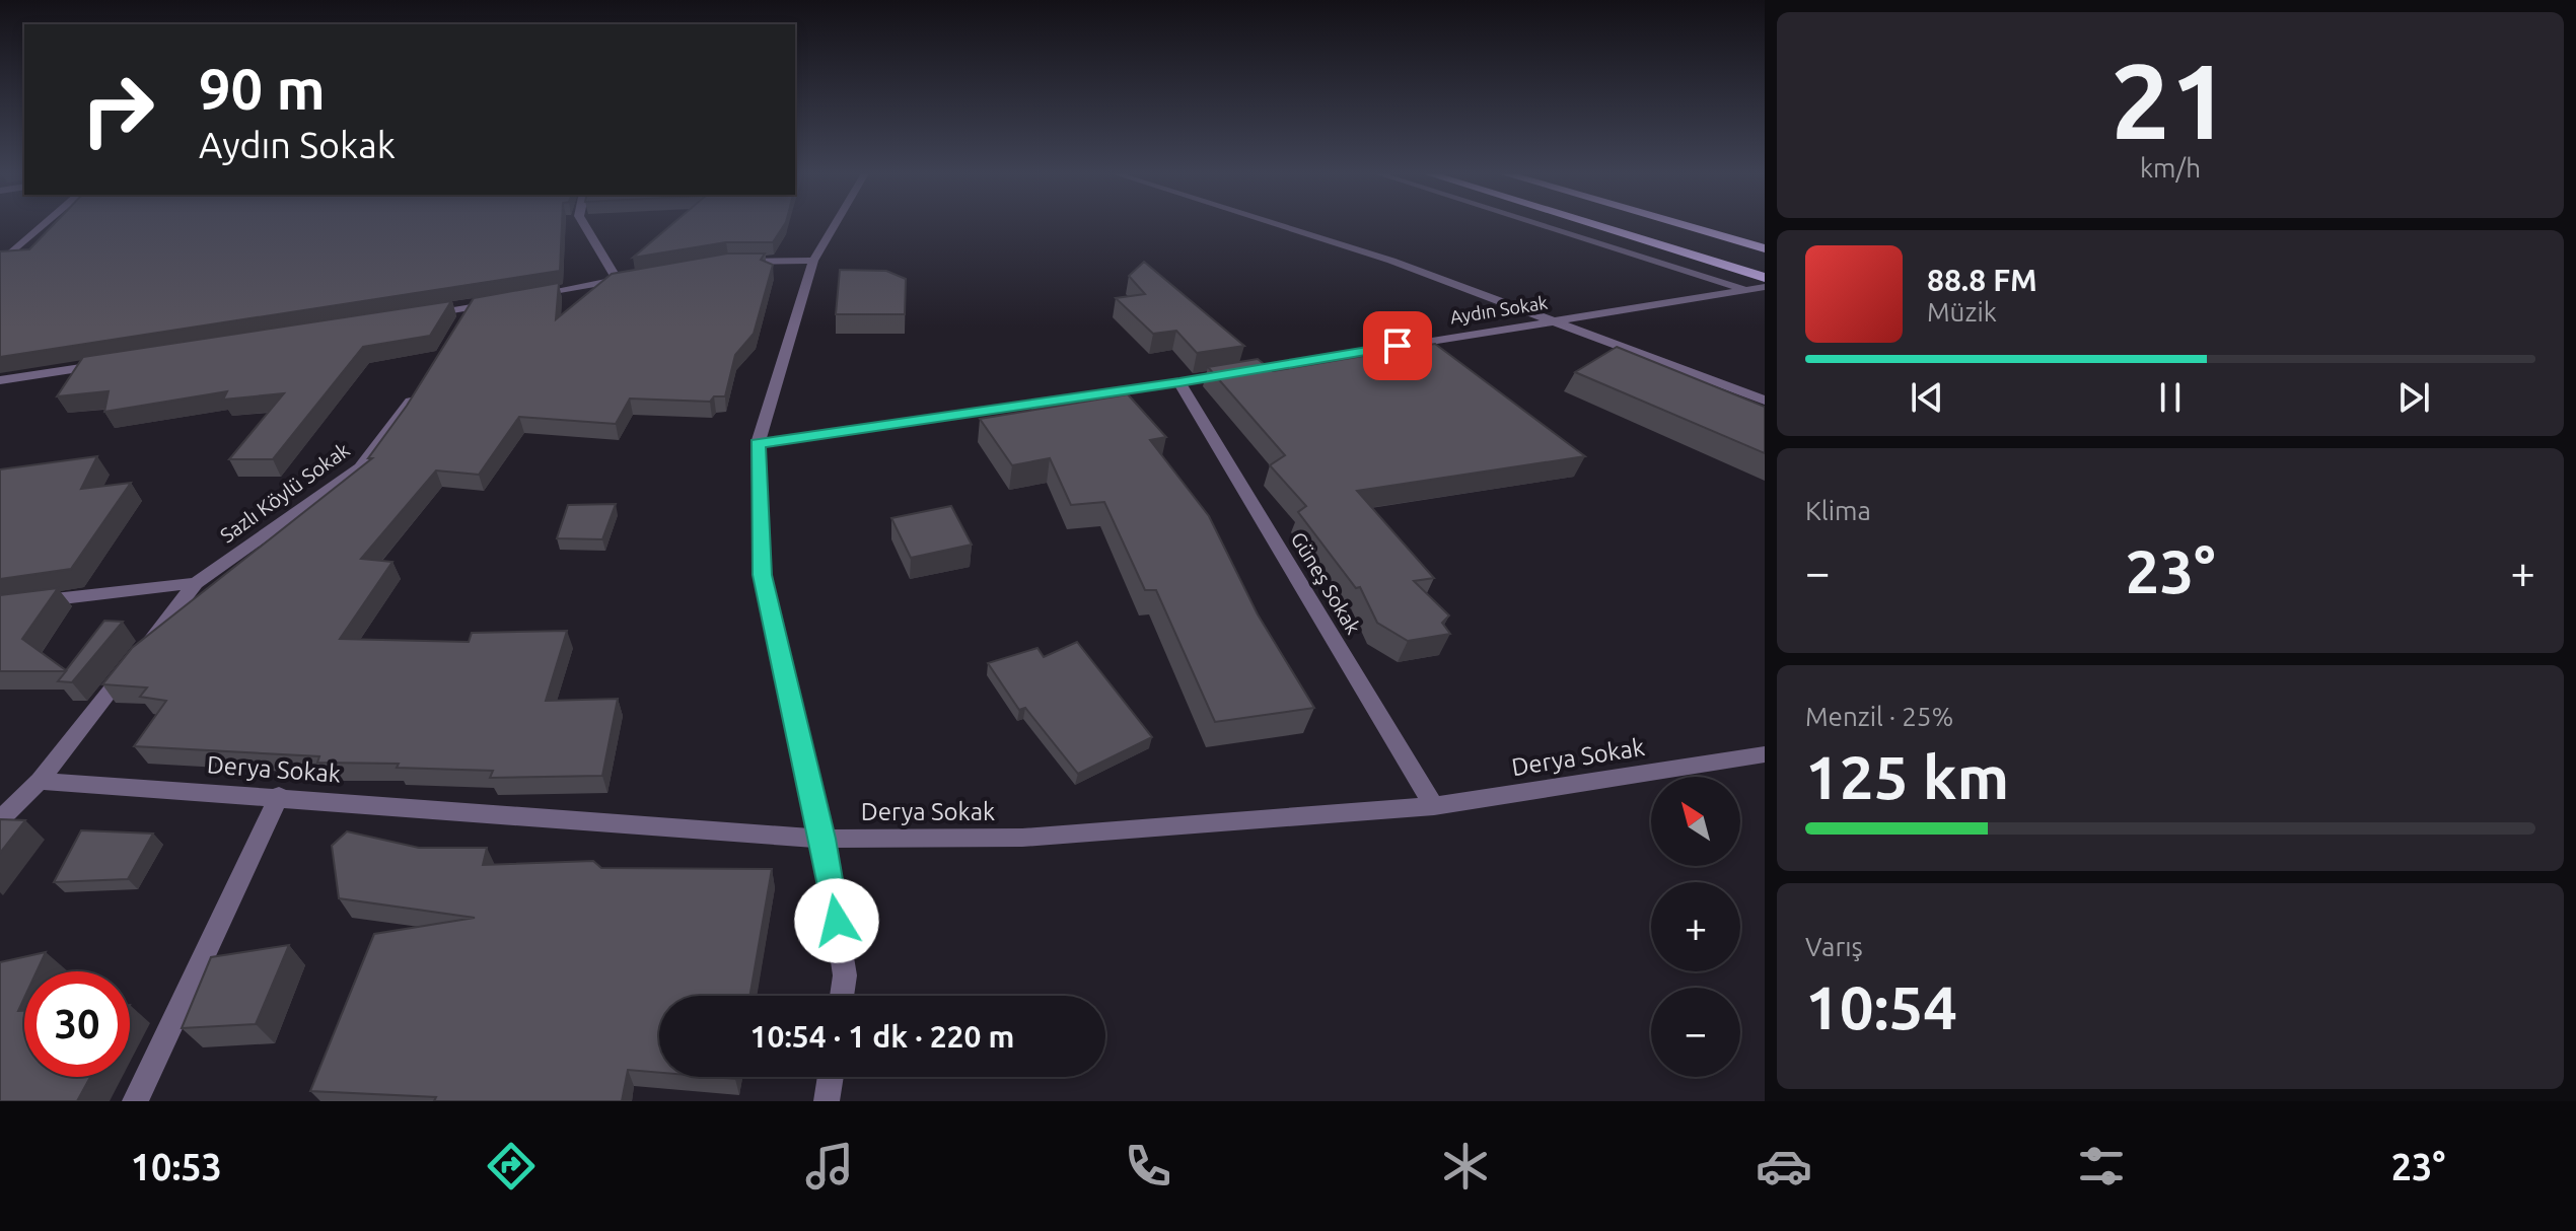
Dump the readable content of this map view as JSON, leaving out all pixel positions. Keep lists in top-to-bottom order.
{
  "streets": {
    "street": [
      "Aydın Sokak",
      "Sazlı Köylü Sokak",
      "Güneş Sokak",
      "Derya Sokak"
    ]
  },
  "crossings": [
    ["Aydın Sokak", "Güneş Sokak"],
    ["Güneş Sokak", "Derya Sokak"]
  ],
  "north": "top left",
  "page": {
    "tile": [
      ["21", "km/h"],
      "Klima",
      ["Menzil · 25%", "125 km"],
      ["Varış", "10:54"]
    ],
    "turn": ["90 m", "Aydın Sokak"],
    "song": ["88.8 FM", "Müzik"],
    "heat": ["−", "23°", "+"],
    "map_buttons": ["+", "−"],
    "limit": "30",
    "trip": "10:54 · 1 dk · 220 m",
    "tabs": ["10:53", "23°"]
  }
}
